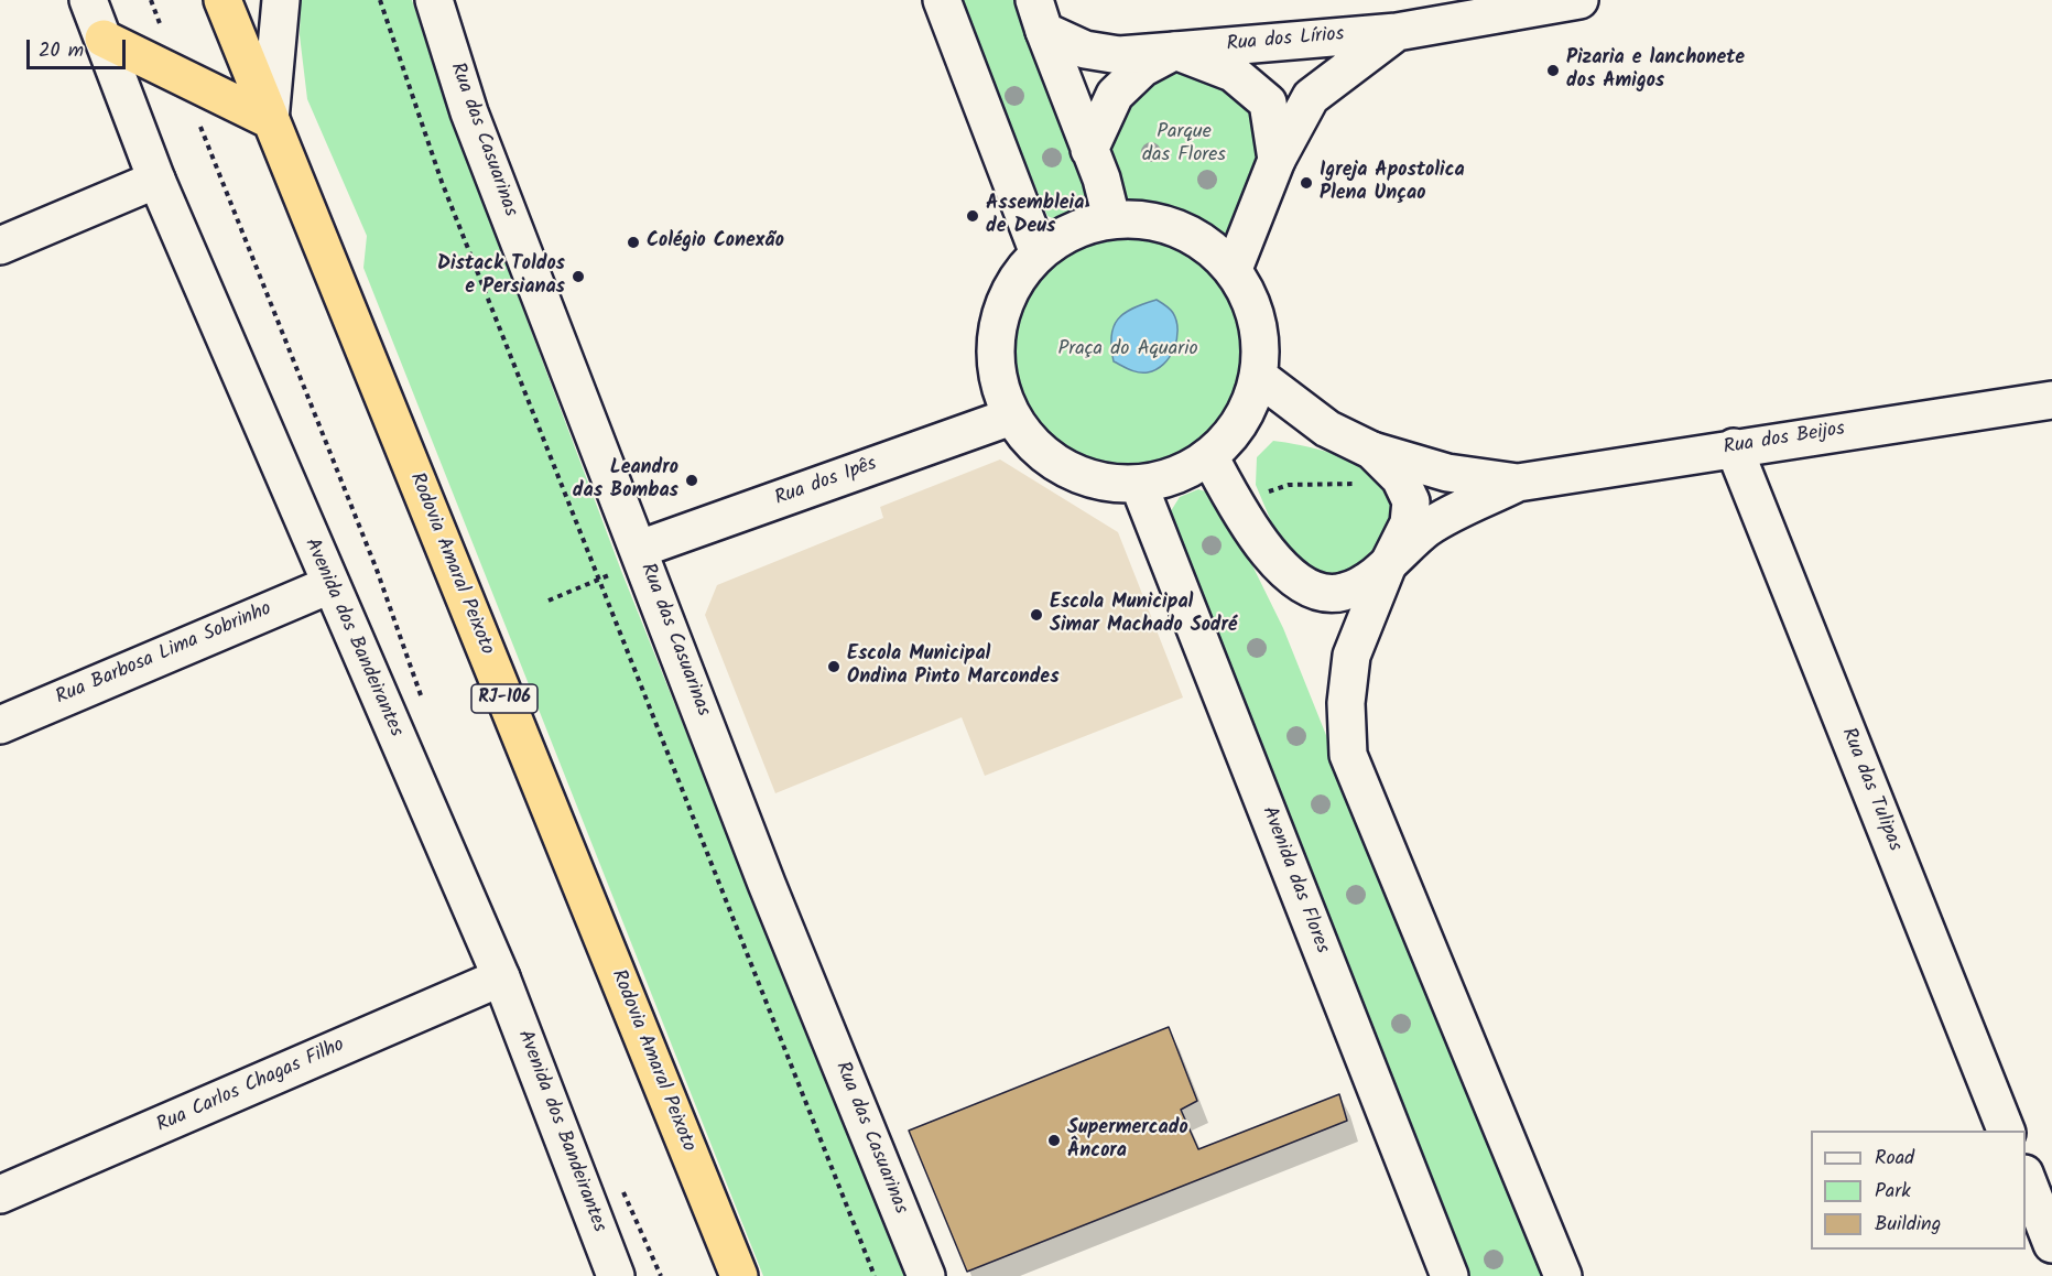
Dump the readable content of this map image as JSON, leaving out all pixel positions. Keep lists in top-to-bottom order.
{
  "streets": {
    "highway": ["Rodovia Amaral Peixoto", "RJ-106"],
    "street": [
      "Rua dos Lírios",
      "Rua das Casuarinas",
      "Rua dos Beijos",
      "Rua dos Ipês",
      "Avenida dos Bandeirantes",
      "Rua Barbosa Lima Sobrinho",
      "Rua das Tulipas",
      "Avenida das Flores",
      "Rua Carlos Chagas Filho"
    ]
  },
  "crossings": [
    ["Rua das Casuarinas", "Rua dos Ipês"],
    ["Rua dos Beijos", "Rua das Tulipas"],
    ["Avenida dos Bandeirantes", "Rua Barbosa Lima Sobrinho"],
    ["Avenida dos Bandeirantes", "Rua Carlos Chagas Filho"]
  ],
  "parks": ["Parque das Flores", "Praça do Aquario"],
  "places": [
    "Pizaria e lanchonete dos Amigos",
    "Igreja Apostolica Plena Unçao",
    "Assembleia de Deus",
    "Colégio Conexão",
    "Distack Toldos e Persianas",
    "Leandro das Bombas",
    "Escola Municipal Simar Machado Sodré",
    "Escola Municipal Ondina Pinto Marcondes",
    "Supermercado Âncora"
  ],
  "legend": ["Road", "Park", "Building"],
  "scale_bar": "20 m"
}
